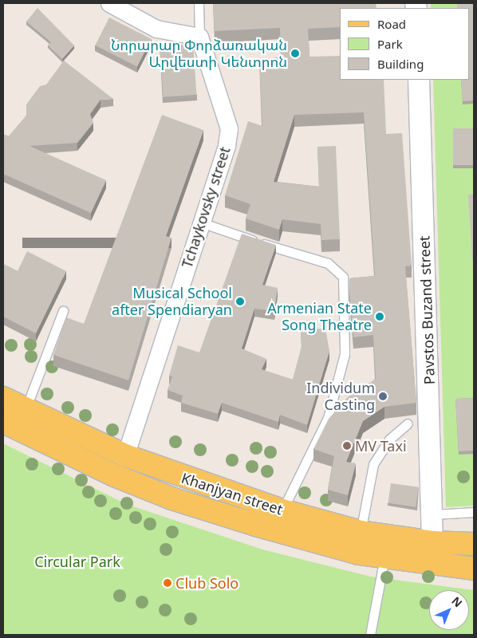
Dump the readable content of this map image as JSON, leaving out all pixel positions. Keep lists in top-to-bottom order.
{
  "streets": {
    "main road": ["Khanjyan street"],
    "street": ["Tchaykovsky street", "Pavstos Buzand street"]
  },
  "crossings": [
    ["Tchaykovsky street", "Khanjyan street"],
    ["Pavstos Buzand street", "Khanjyan street"]
  ],
  "parks": ["Circular Park"],
  "places": [
    "Նորարար Փորձառական Արվեստի Կենտրոն",
    "Musical School after Spendiaryan",
    "Armenian State Song Theatre",
    "Individum Casting",
    "MV Taxi",
    "Club Solo"
  ],
  "legend": ["Road", "Park", "Building"],
  "north": "top right"
}
